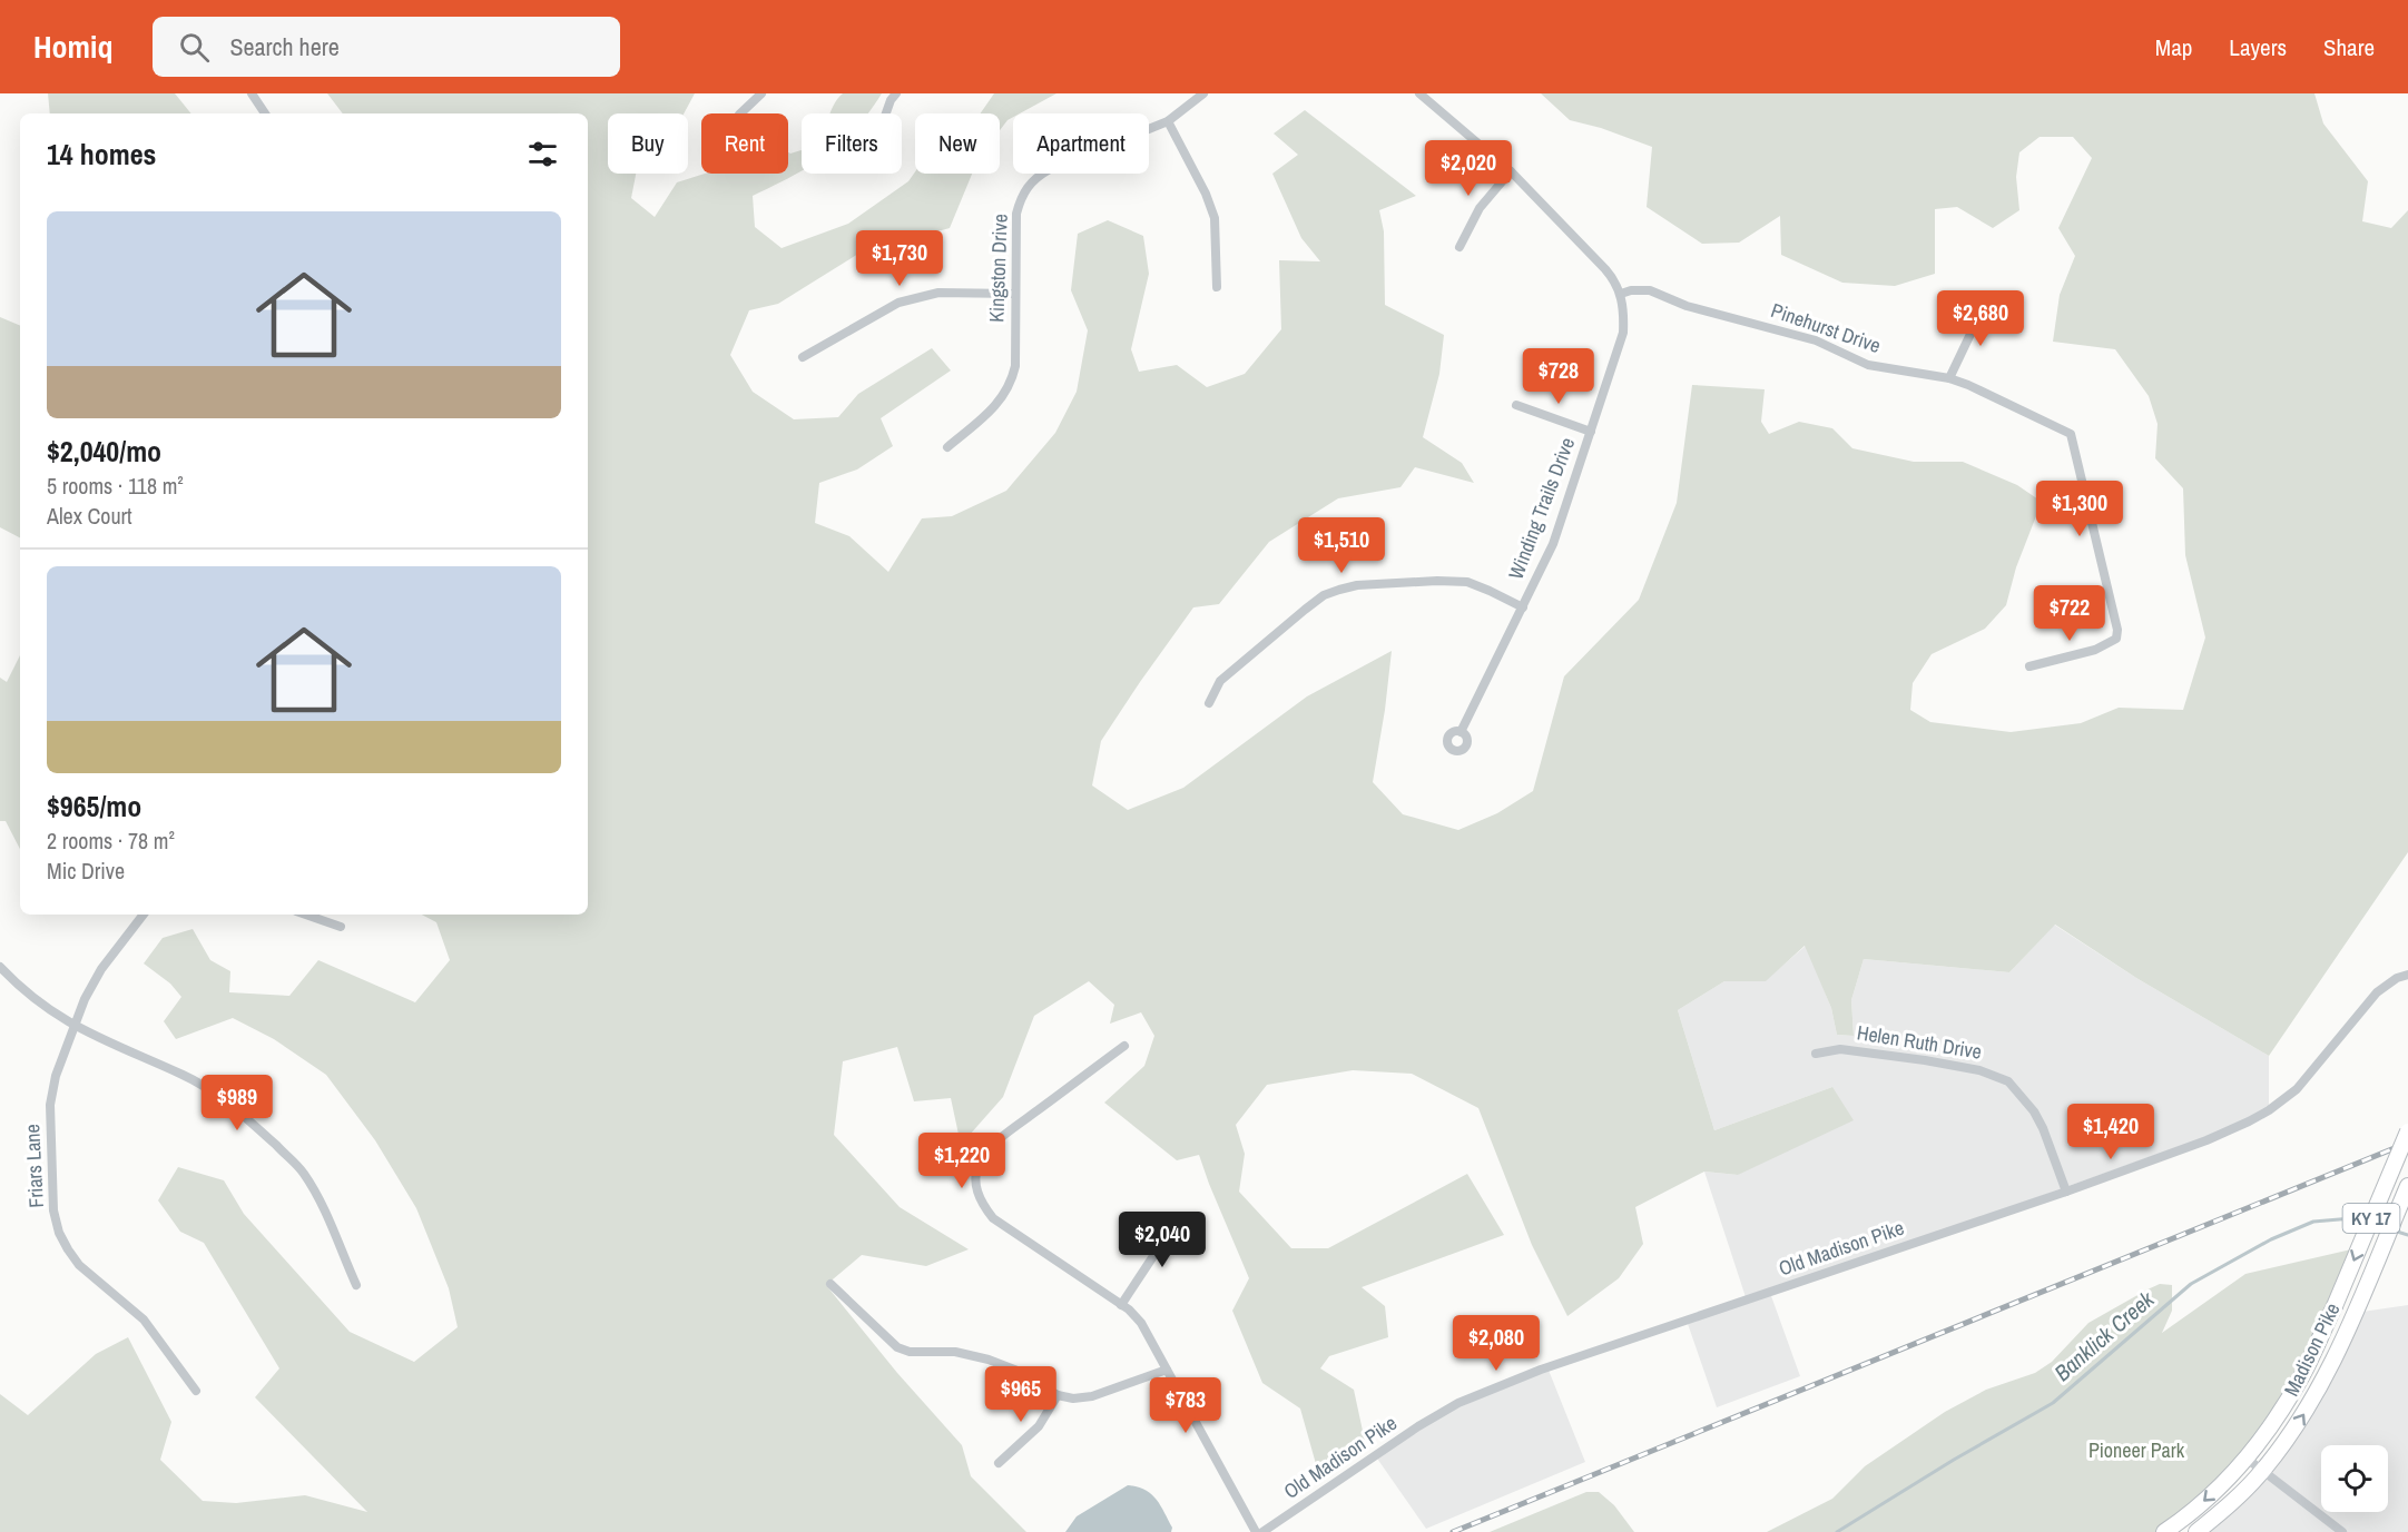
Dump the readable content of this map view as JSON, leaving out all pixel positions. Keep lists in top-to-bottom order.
{
  "streets": {
    "main road": ["KY 17", "Madison Pike"],
    "street": [
      "Kingston Drive",
      "Pinehurst Drive",
      "Winding Trails Drive",
      "Helen Ruth Drive",
      "Friars Lane",
      "Old Madison Pike"
    ]
  },
  "crossings": [
    ["Pinehurst Drive", "Winding Trails Drive"],
    ["Helen Ruth Drive", "Old Madison Pike"]
  ],
  "water": ["Banklick Creek"],
  "parks": ["Pioneer Park"],
  "page": {
    "header": "Homiq",
    "search": "Search here",
    "nav": ["Map", "Layers", "Share"],
    "chip": [
      "Buy",
      "Rent",
      "Filters",
      "New",
      "Apartment"
    ],
    "heading": "14 homes",
    "price": [
      "$2,020",
      "$1,730",
      "$2,680",
      "$728",
      "$1,300",
      "$1,510",
      "$722",
      "$989",
      "$1,420",
      "$1,220",
      "$2,040",
      "$2,080",
      "$965",
      "$783"
    ],
    "list": [
      {
        "name": "$2,040/mo",
        "note": "5 rooms · 118 m² · Alex Court"
      },
      {
        "name": "$965/mo",
        "note": "2 rooms · 78 m² · Mic Drive"
      }
    ]
  }
}
